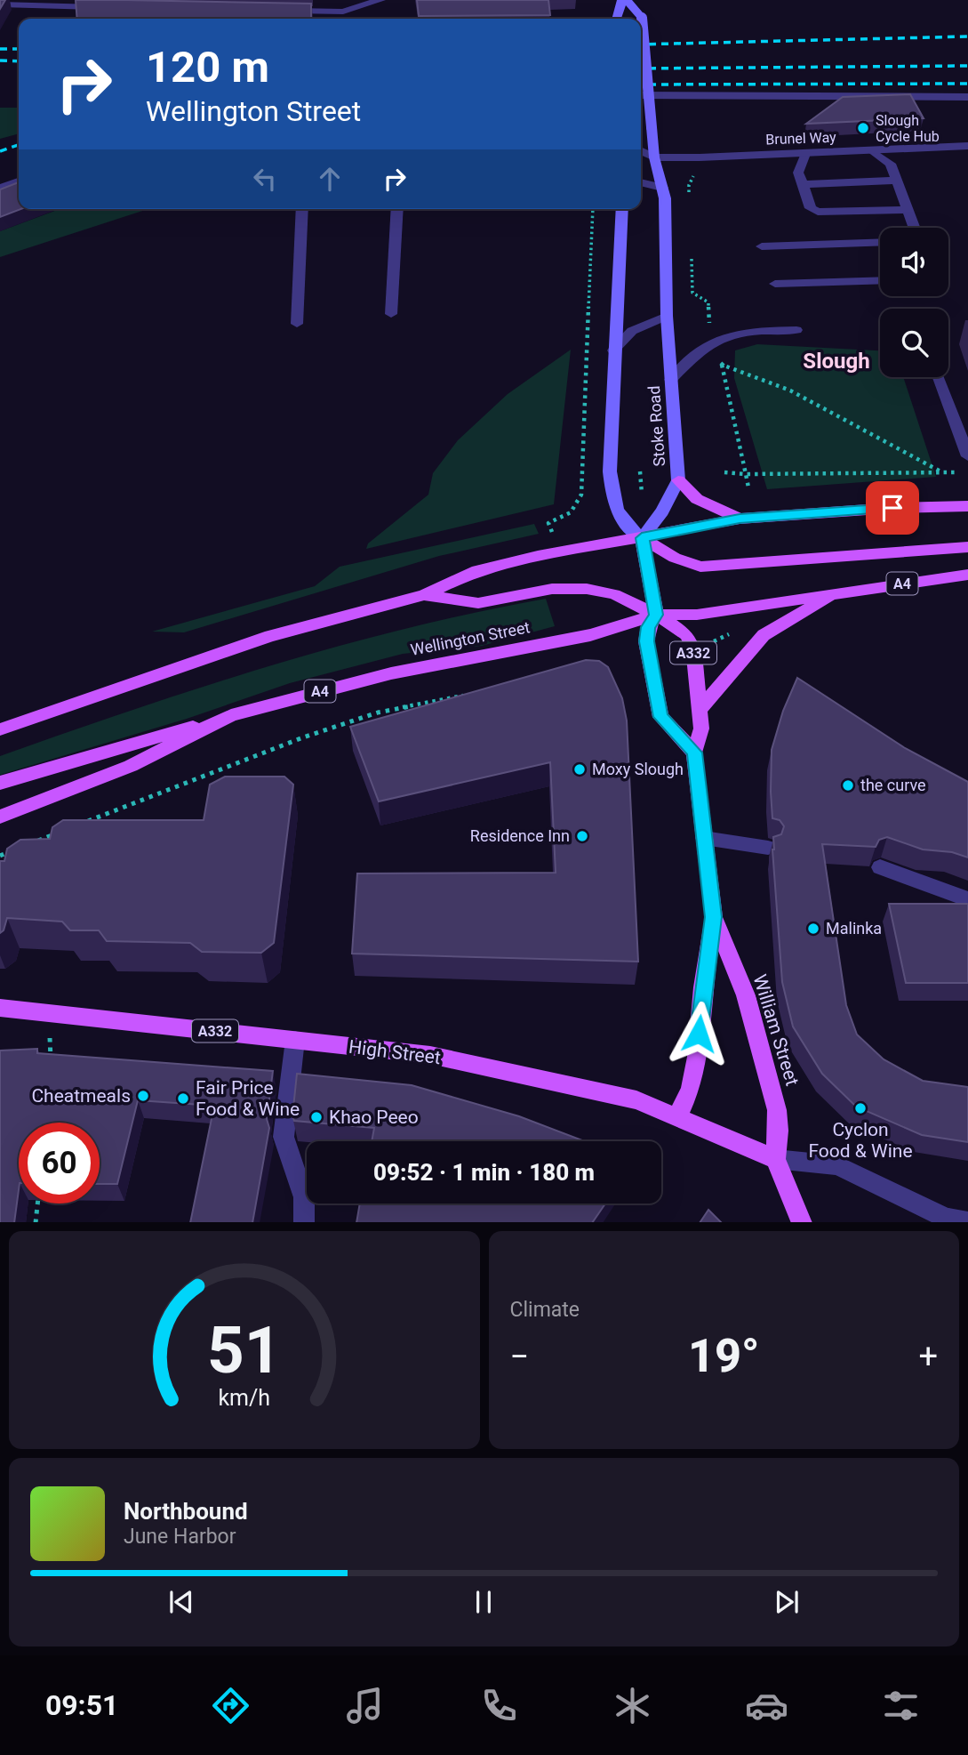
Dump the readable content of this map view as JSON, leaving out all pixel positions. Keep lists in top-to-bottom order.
{
  "streets": {
    "main road": [
      "Stoke Road",
      "A4",
      "Wellington Street",
      "A332",
      "William Street",
      "High Street"
    ],
    "street": ["Brunel Way"]
  },
  "crossings": [
    ["Brunel Way", "Stoke Road"],
    ["A4", "Wellington Street"],
    ["A4", "William Street"],
    ["Wellington Street", "William Street"],
    ["William Street", "High Street"]
  ],
  "districts": ["Slough"],
  "places": [
    "Slough Cycle Hub",
    "Moxy Slough",
    "the curve",
    "Residence Inn",
    "Malinka",
    "Cheatmeals",
    "Fair Price Food & Wine",
    "Cyclon Food & Wine",
    "Khao Peeo"
  ],
  "page": {
    "turn": ["120 m", "Wellington Street"],
    "limit": "60",
    "trip": "09:52 · 1 min · 180 m",
    "tile": "Climate",
    "heat": ["−", "19°", "+"],
    "song": ["Northbound", "June Harbor"],
    "tabs": "09:51",
    "gauge": ["51", "km/h"]
  }
}
